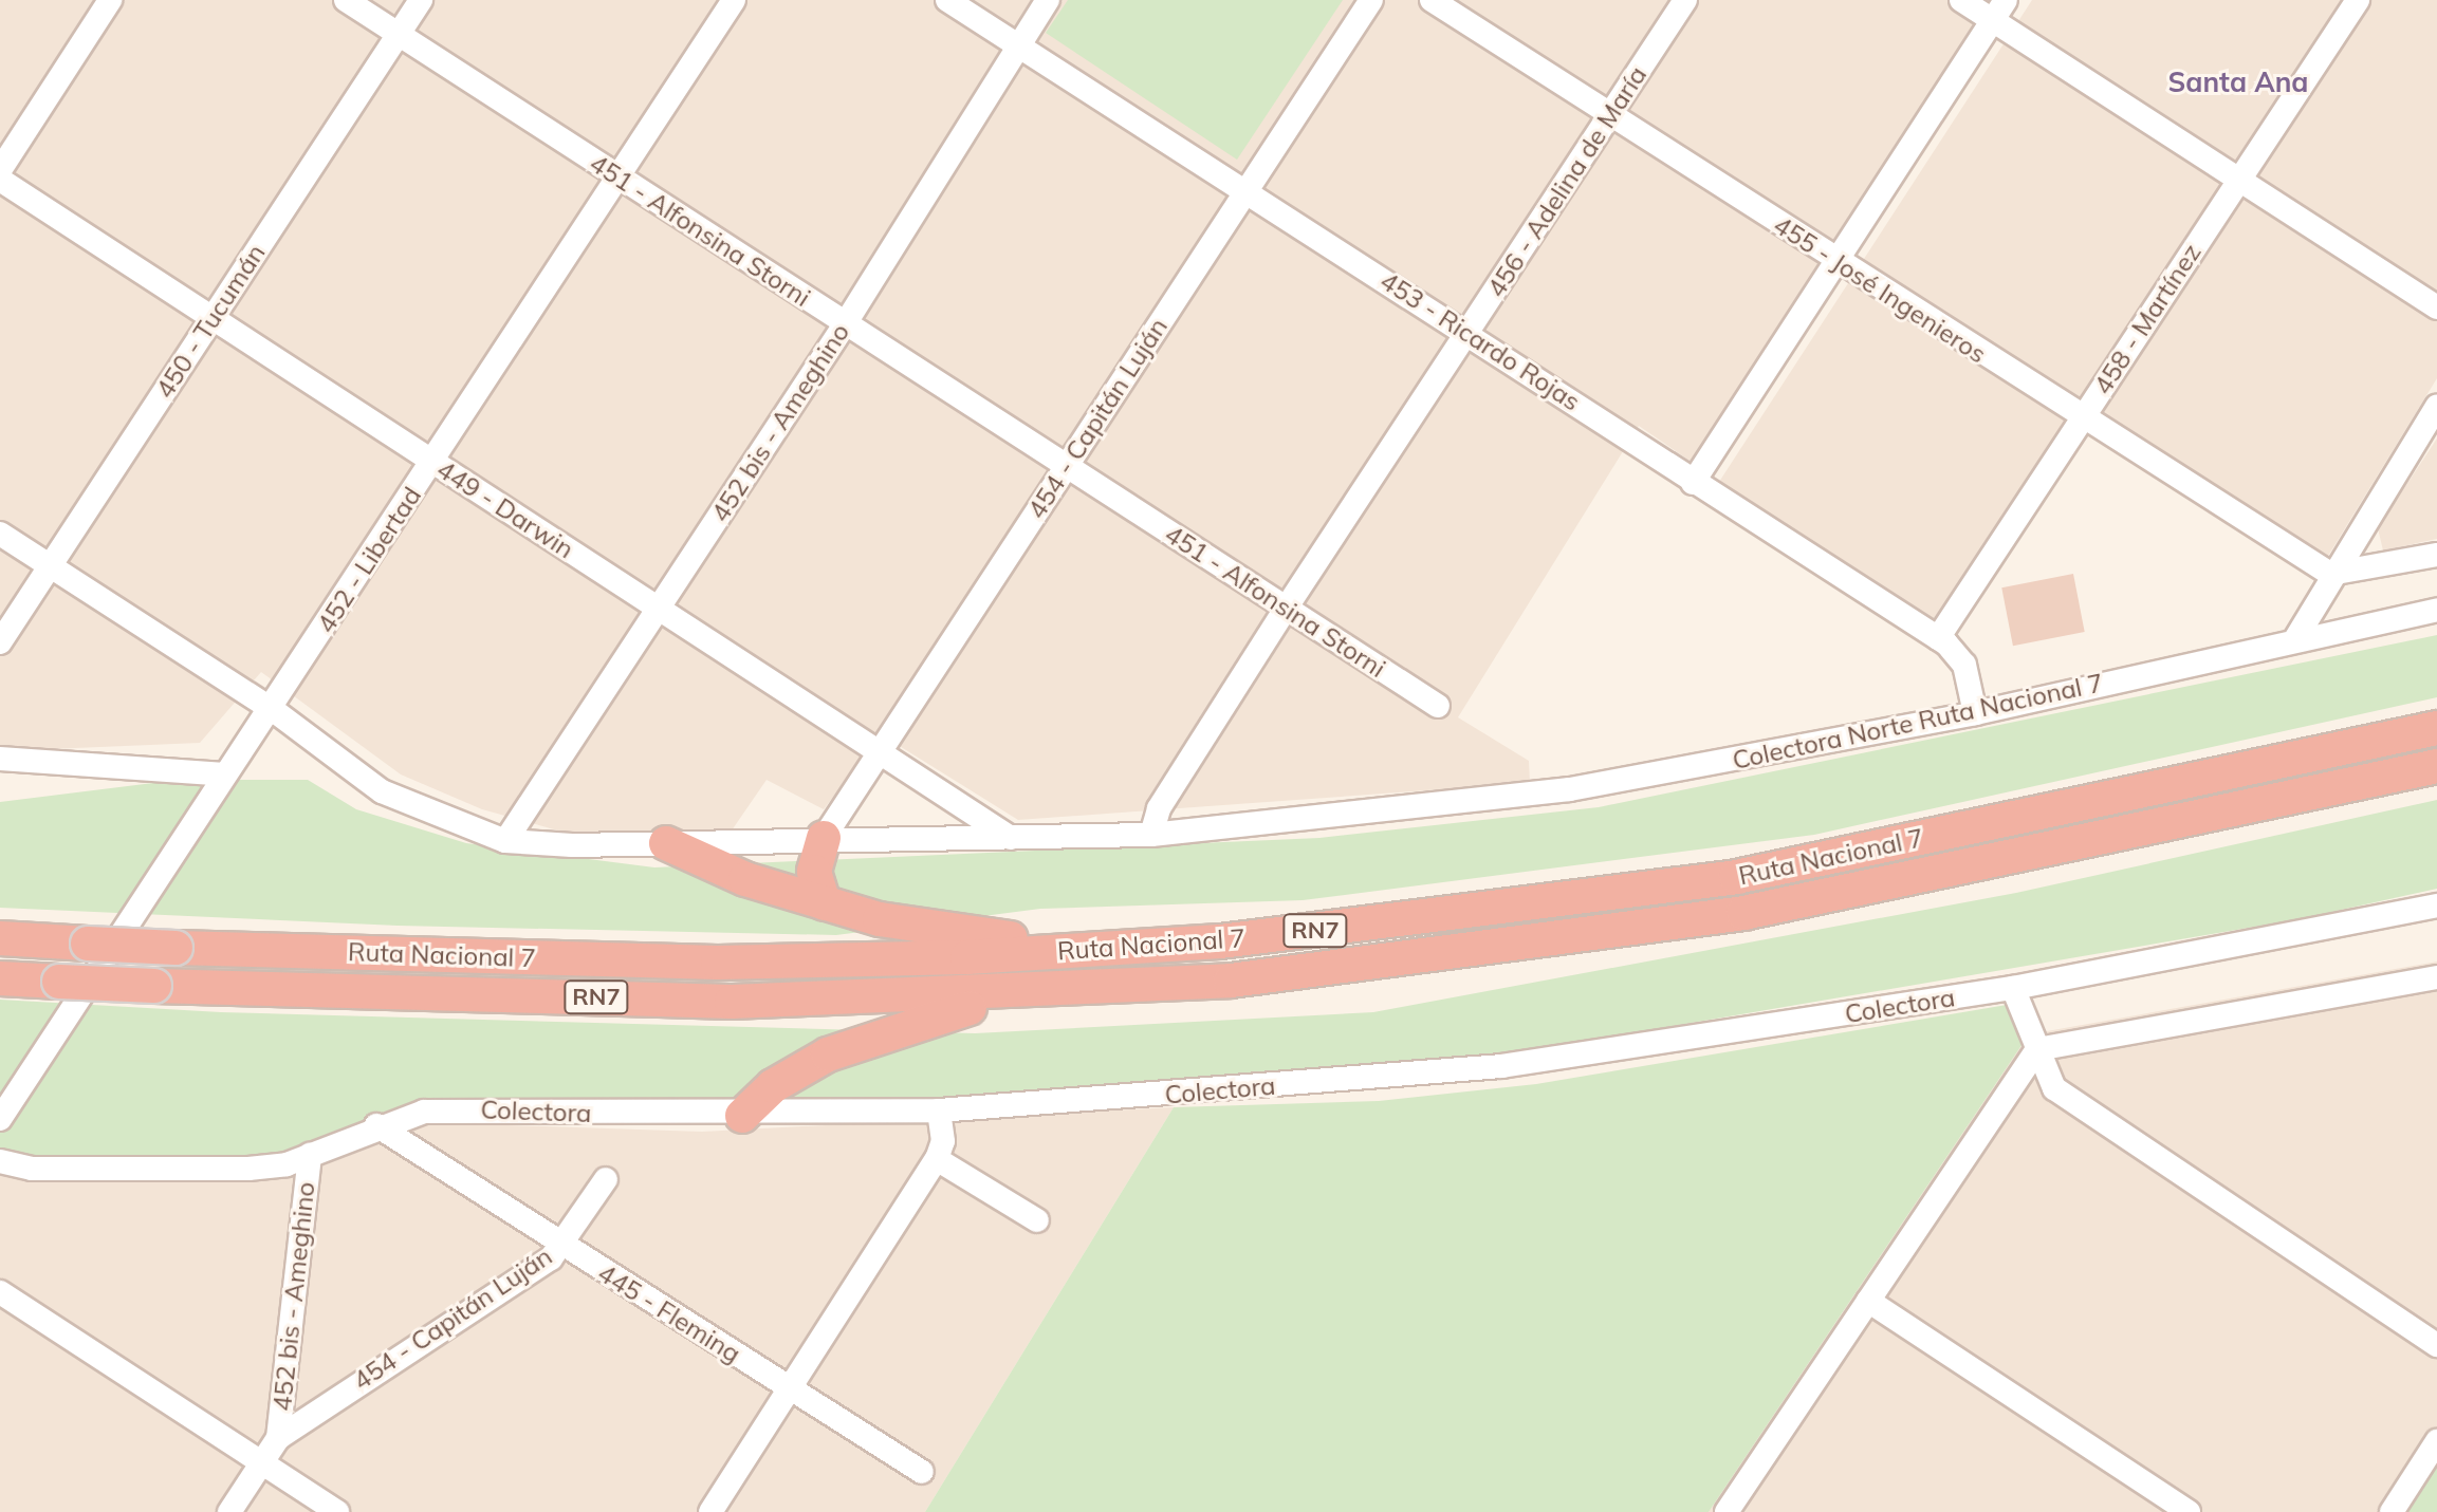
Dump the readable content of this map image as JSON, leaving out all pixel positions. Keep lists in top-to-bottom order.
{
  "streets": {
    "highway": ["Ruta Nacional 7", "RN7"],
    "street": [
      "456 - Adelina de María",
      "451 - Alfonsina Storni",
      "455 - José Ingenieros",
      "458 - Martínez",
      "450 - Tucumán",
      "453 - Ricardo Rojas",
      "454 - Capitán Luján",
      "452 bis - Ameghino",
      "449 - Darwin",
      "452 - Libertad",
      "Colectora Norte Ruta Nacional 7",
      "Colectora",
      "445 - Fleming"
    ]
  },
  "crossings": [
    ["456 - Adelina de María", "451 - Alfonsina Storni"],
    ["456 - Adelina de María", "455 - José Ingenieros"],
    ["456 - Adelina de María", "453 - Ricardo Rojas"],
    ["456 - Adelina de María", "Colectora Norte Ruta Nacional 7"],
    ["451 - Alfonsina Storni", "450 - Tucumán"],
    ["451 - Alfonsina Storni", "454 - Capitán Luján"],
    ["451 - Alfonsina Storni", "452 bis - Ameghino"],
    ["451 - Alfonsina Storni", "452 - Libertad"],
    ["455 - José Ingenieros", "458 - Martínez"],
    ["458 - Martínez", "453 - Ricardo Rojas"],
    ["450 - Tucumán", "449 - Darwin"],
    ["453 - Ricardo Rojas", "454 - Capitán Luján"],
    ["453 - Ricardo Rojas", "452 bis - Ameghino"],
    ["453 - Ricardo Rojas", "Colectora Norte Ruta Nacional 7"],
    ["454 - Capitán Luján", "452 bis - Ameghino"],
    ["454 - Capitán Luján", "449 - Darwin"],
    ["454 - Capitán Luján", "445 - Fleming"],
    ["452 bis - Ameghino", "449 - Darwin"],
    ["452 bis - Ameghino", "Colectora"],
    ["449 - Darwin", "452 - Libertad"],
    ["Colectora", "445 - Fleming"]
  ],
  "districts": ["Santa Ana"]
}
